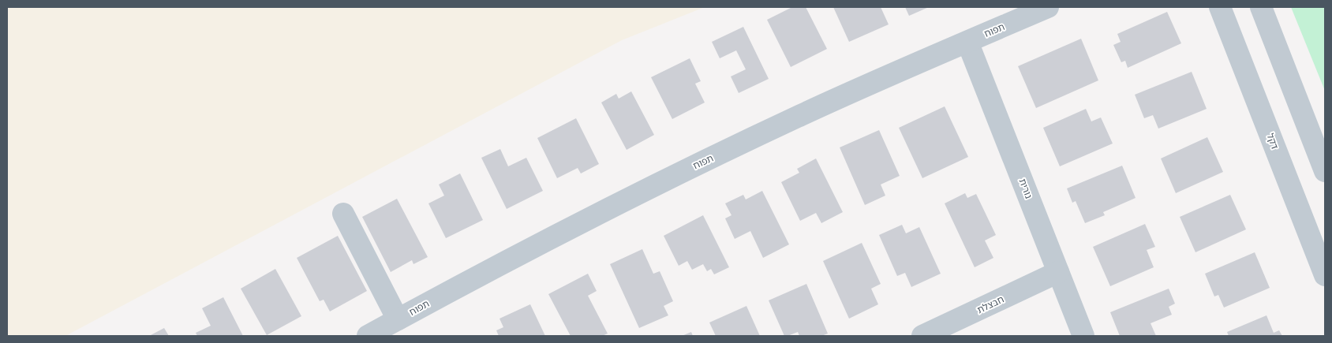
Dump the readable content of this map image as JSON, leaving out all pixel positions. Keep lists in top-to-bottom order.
{
  "streets": {
    "street": [
      "תפוח",
      "דקל",
      "נורית",
      "חבצלת"
    ]
  },
  "crossings": [
    ["תפוח", "נורית"],
    ["נורית", "חבצלת"]
  ]
}
